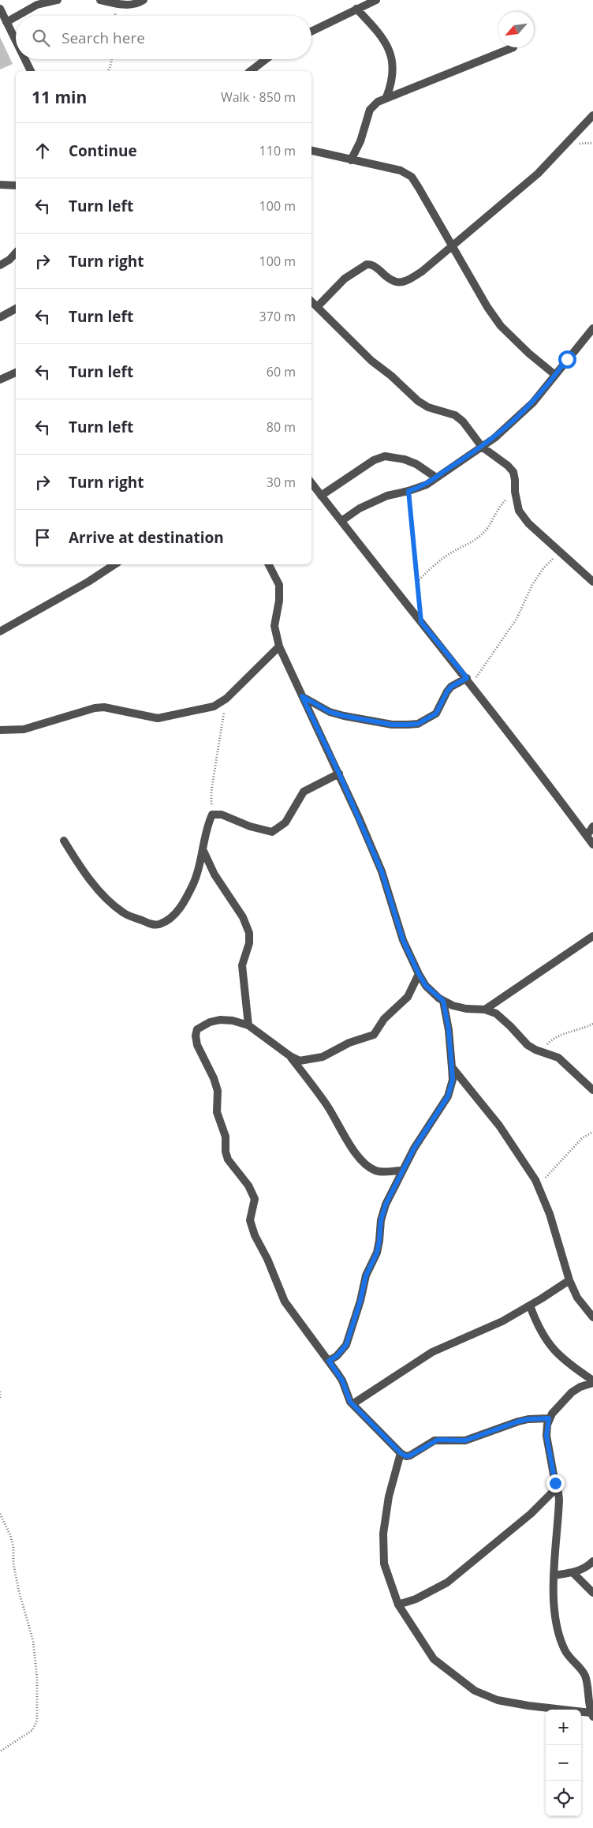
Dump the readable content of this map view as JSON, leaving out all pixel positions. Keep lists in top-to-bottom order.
{
  "north": "bottom left",
  "page": {
    "search": "Search here",
    "heading": ["11 min", "Walk · 850 m"],
    "list": [
      ["Continue", "110 m"],
      ["Turn left", "100 m"],
      ["Turn right", "100 m"],
      ["Turn left", "370 m"],
      ["Turn left", "60 m"],
      ["Turn left", "80 m"],
      ["Turn right", "30 m"],
      "Arrive at destination"
    ],
    "map_buttons": ["+", "−"]
  }
}
